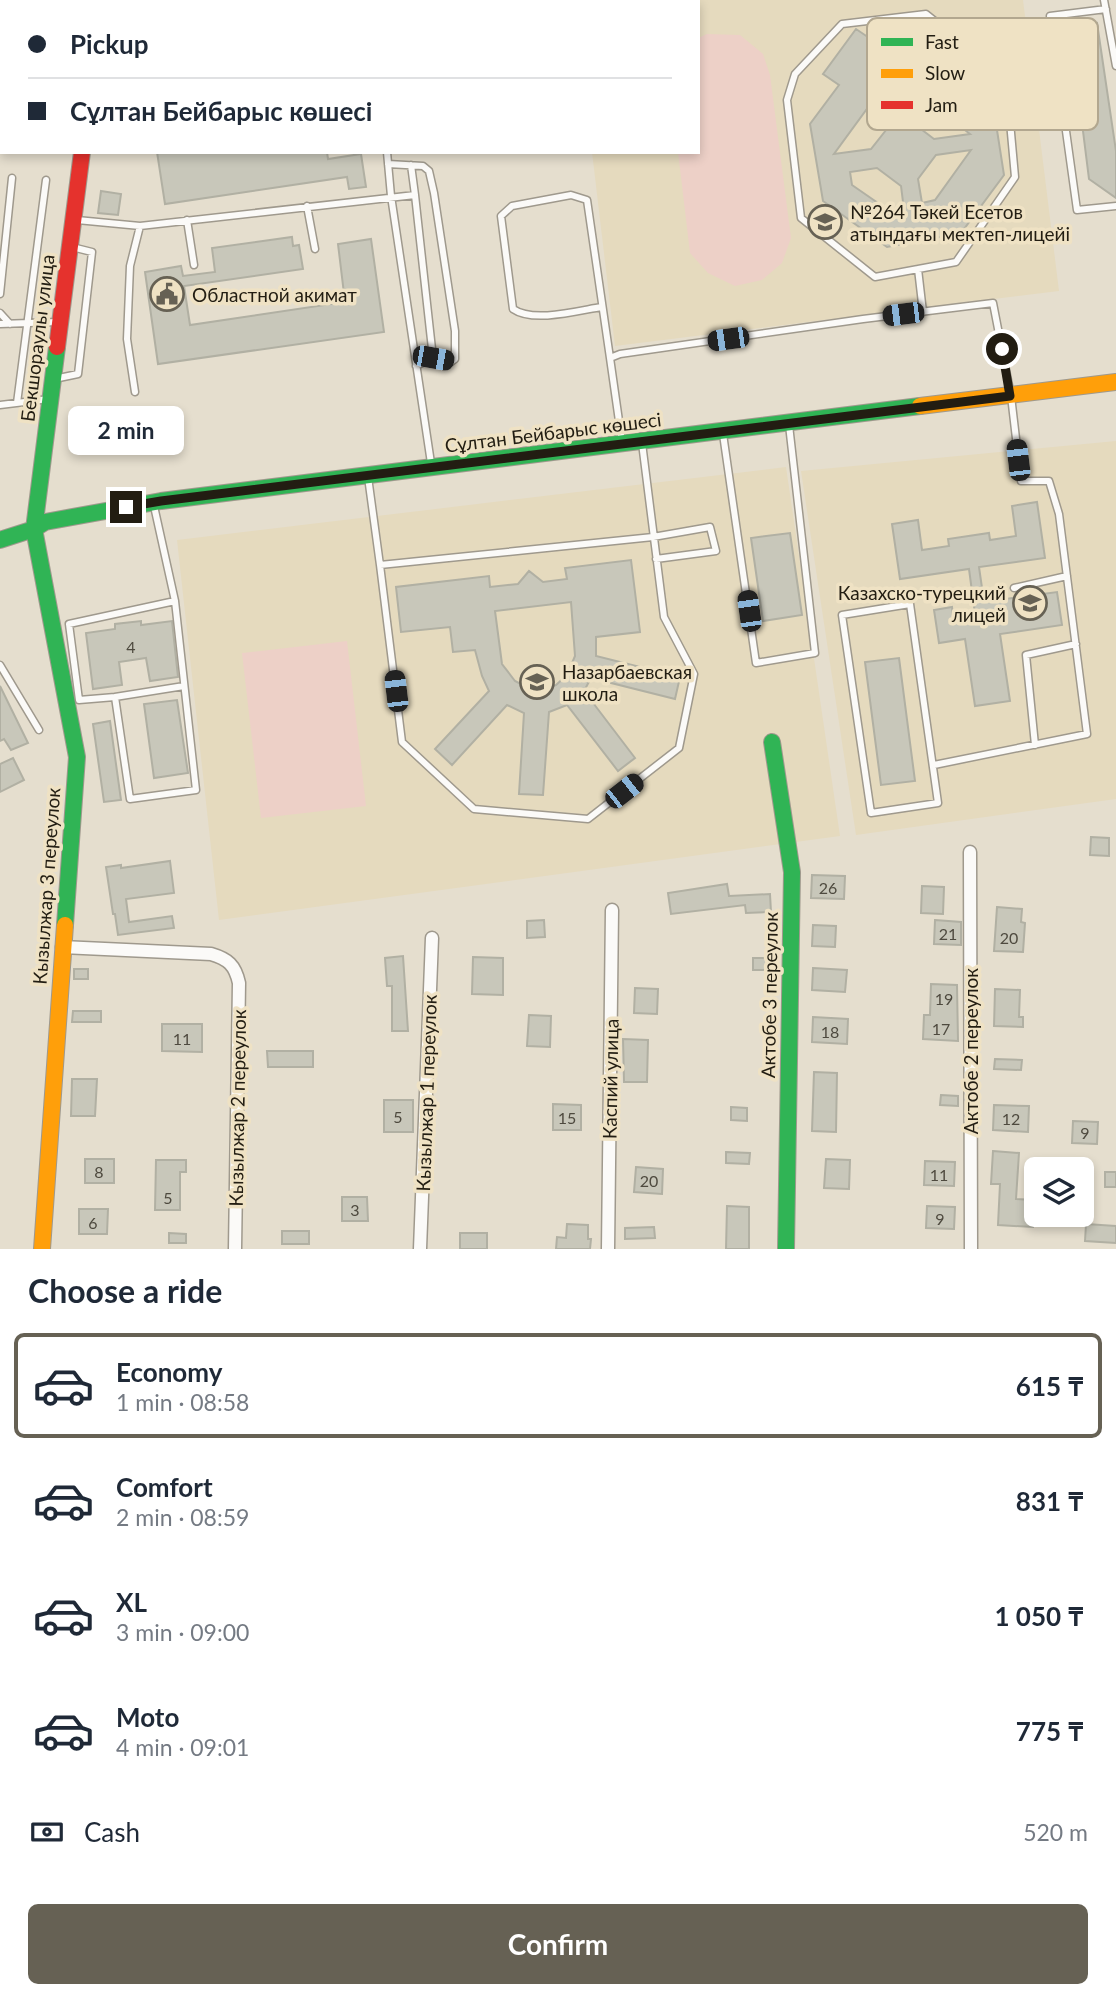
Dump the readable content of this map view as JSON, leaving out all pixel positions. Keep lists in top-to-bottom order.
{
  "streets": {
    "street": [
      "Бекшораулы улица",
      "Сұлтан Бейбарыс көшесі",
      "Кызылжар 3 переулок",
      "Актобе 3 переулок",
      "Актобе 2 переулок",
      "Каспий улица",
      "Кызылжар 1 переулок",
      "Кызылжар 2 переулок"
    ]
  },
  "crossings": [
    ["Бекшораулы улица", "Сұлтан Бейбарыс көшесі"],
    ["Бекшораулы улица", "Кызылжар 3 переулок"],
    ["Сұлтан Бейбарыс көшесі", "Кызылжар 3 переулок"],
    ["Кызылжар 3 переулок", "Кызылжар 2 переулок"]
  ],
  "places": {
    "school or university": ["№264 Тәкей Есетов атындағы мектеп-лицейі", "Казахско-турецкий лицей", "Назарбаевская школа"],
    "public building": ["Областной акимат"]
  },
  "house_numbers": [
    "4",
    "26",
    "21",
    "20",
    "19",
    "17",
    "18",
    "11",
    "5",
    "15",
    "12",
    "9",
    "8",
    "11",
    "20",
    "5",
    "3",
    "9",
    "6"
  ],
  "legend": ["Fast", "Slow", "Jam"],
  "page": {
    "banner": ["Pickup", "Сұлтан Бейбарыс көшесі"],
    "bubble": "2 min",
    "heading": "Choose a ride",
    "list": [
      {
        "name": "Economy",
        "note": "1 min · 08:58",
        "value": "615 ₸"
      },
      {
        "name": "Comfort",
        "note": "2 min · 08:59",
        "value": "831 ₸"
      },
      {
        "name": "XL",
        "note": "3 min · 09:00",
        "value": "1 050 ₸"
      },
      {
        "name": "Moto",
        "note": "4 min · 09:01",
        "value": "775 ₸"
      }
    ],
    "pay": ["Cash", "520 m"],
    "buttons": "Confirm"
  }
}
